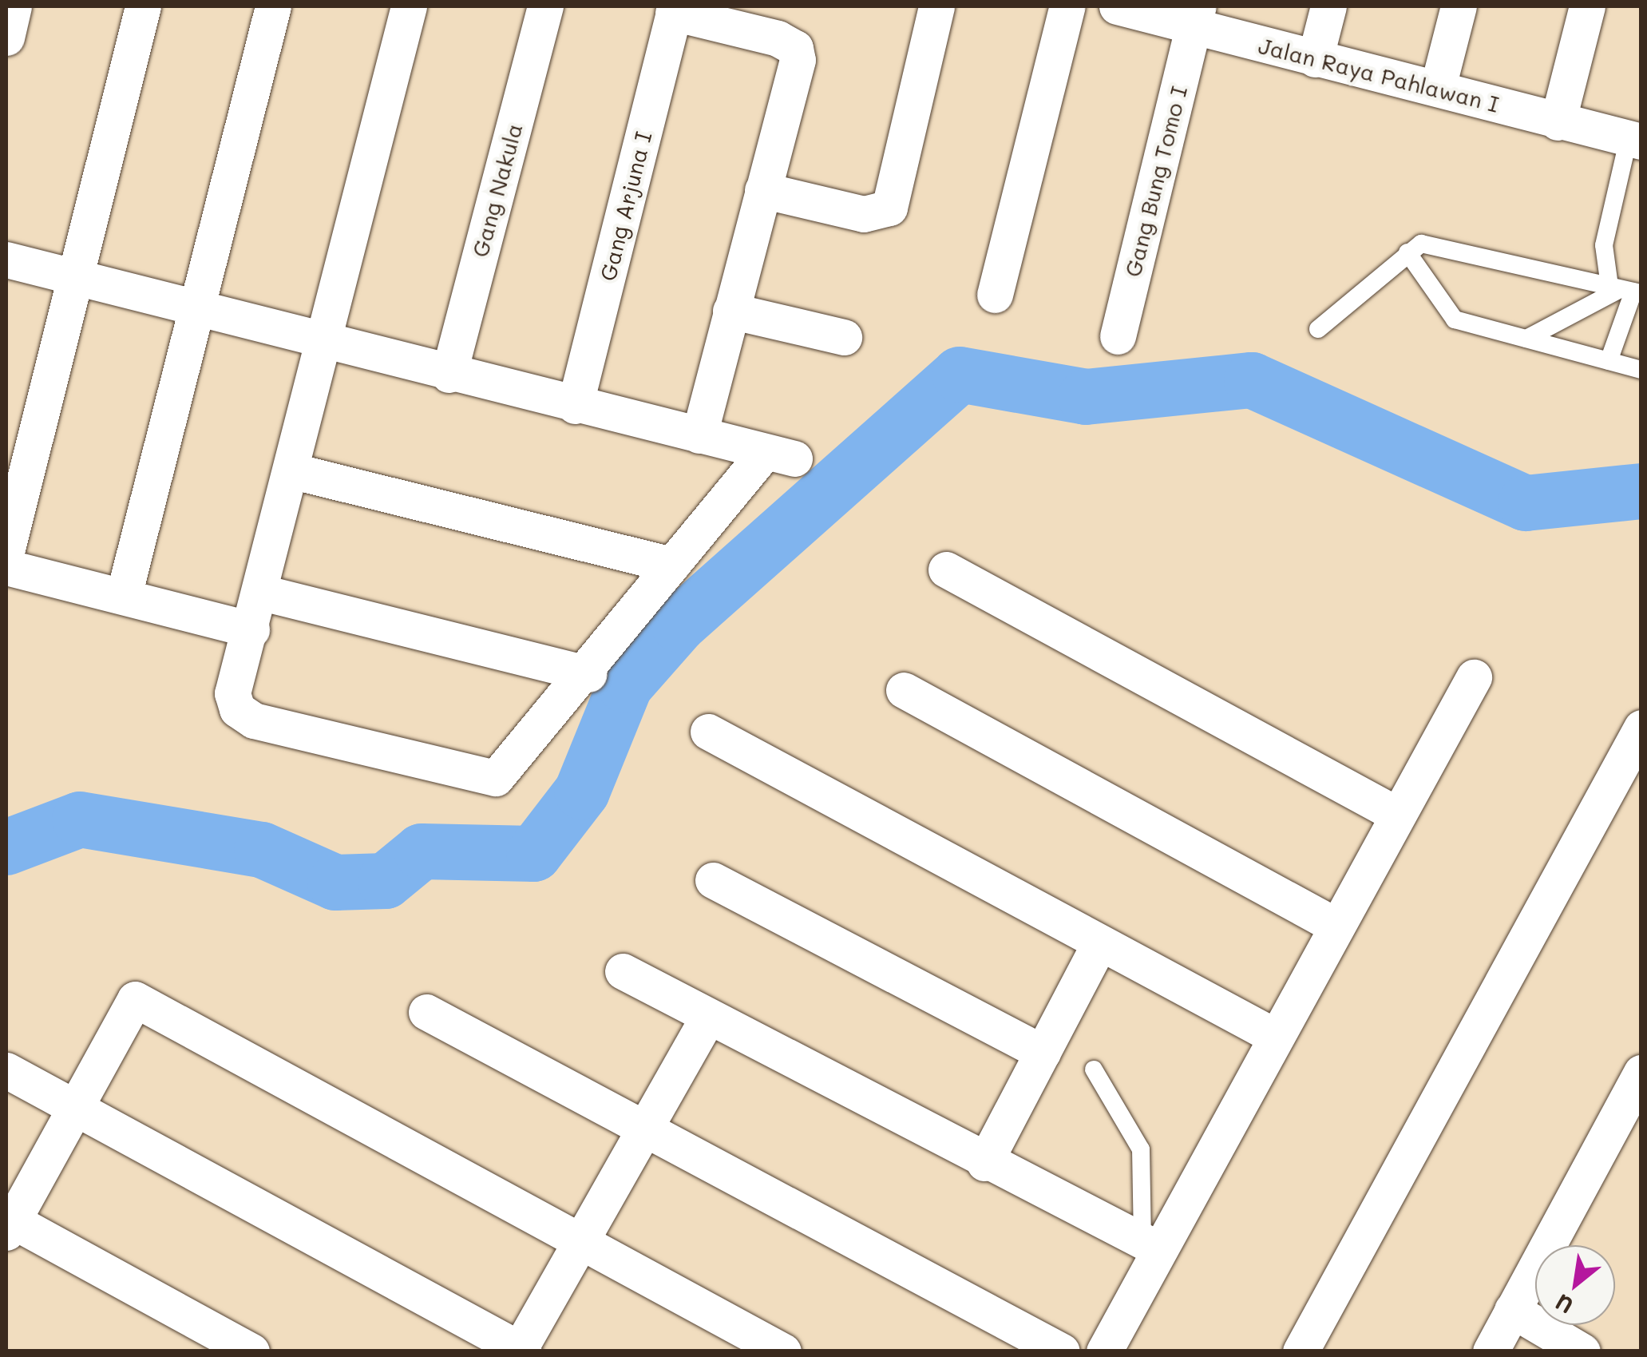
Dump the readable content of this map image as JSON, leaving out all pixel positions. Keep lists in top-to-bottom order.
{
  "streets": {
    "street": [
      "Jalan Raya Pahlawan I",
      "Gang Bung Tomo I",
      "Gang Nakula",
      "Gang Arjuna I"
    ]
  },
  "crossings": [
    ["Jalan Raya Pahlawan I", "Gang Bung Tomo I"]
  ],
  "north": "bottom left"
}
